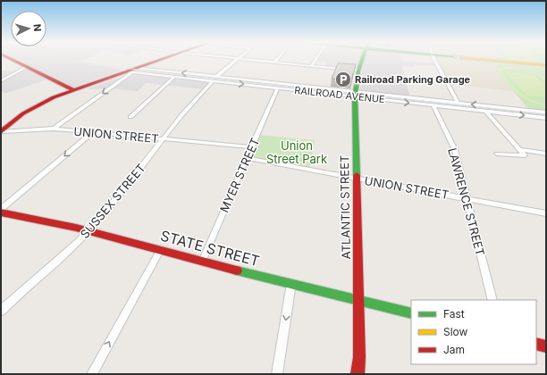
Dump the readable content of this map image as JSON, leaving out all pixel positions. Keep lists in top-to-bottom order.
{
  "streets": {
    "street": [
      "RAILROAD AVENUE",
      "UNION STREET",
      "MYER STREET",
      "SUSSEX STREET",
      "LAWRENCE STREET",
      "ATLANTIC STREET",
      "STATE STREET"
    ]
  },
  "crossings": [
    ["RAILROAD AVENUE", "MYER STREET"],
    ["RAILROAD AVENUE", "SUSSEX STREET"],
    ["RAILROAD AVENUE", "LAWRENCE STREET"],
    ["RAILROAD AVENUE", "ATLANTIC STREET"],
    ["UNION STREET", "MYER STREET"],
    ["UNION STREET", "SUSSEX STREET"],
    ["UNION STREET", "LAWRENCE STREET"],
    ["UNION STREET", "ATLANTIC STREET"],
    ["MYER STREET", "STATE STREET"],
    ["SUSSEX STREET", "STATE STREET"],
    ["ATLANTIC STREET", "STATE STREET"]
  ],
  "parks": ["Union Street Park"],
  "places": {
    "parking": ["Railroad Parking Garage"]
  },
  "legend": ["Fast", "Slow", "Jam"],
  "north": "right"
}
